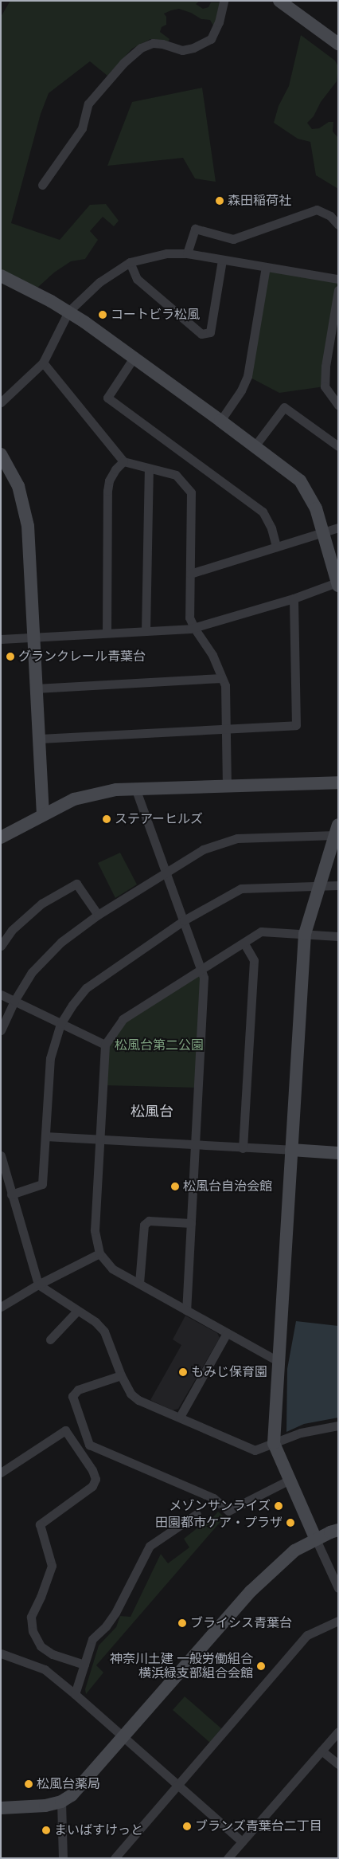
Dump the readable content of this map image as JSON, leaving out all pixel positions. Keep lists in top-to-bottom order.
{
  "districts": ["松風台"],
  "parks": ["松風台第二公園"],
  "places": [
    "森田稲荷社",
    "コートビラ松風",
    "グランクレール青葉台",
    "ステアーヒルズ",
    "松風台自治会館",
    "もみじ保育園",
    "メゾンサンライズ",
    "田園都市ケア・プラザ",
    "ブライシス青葉台",
    "神奈川土建 一般労働組合 横浜緑支部組合会館",
    "松風台薬局",
    "ブランズ青葉台二丁目",
    "まいばすけっと"
  ]
}
